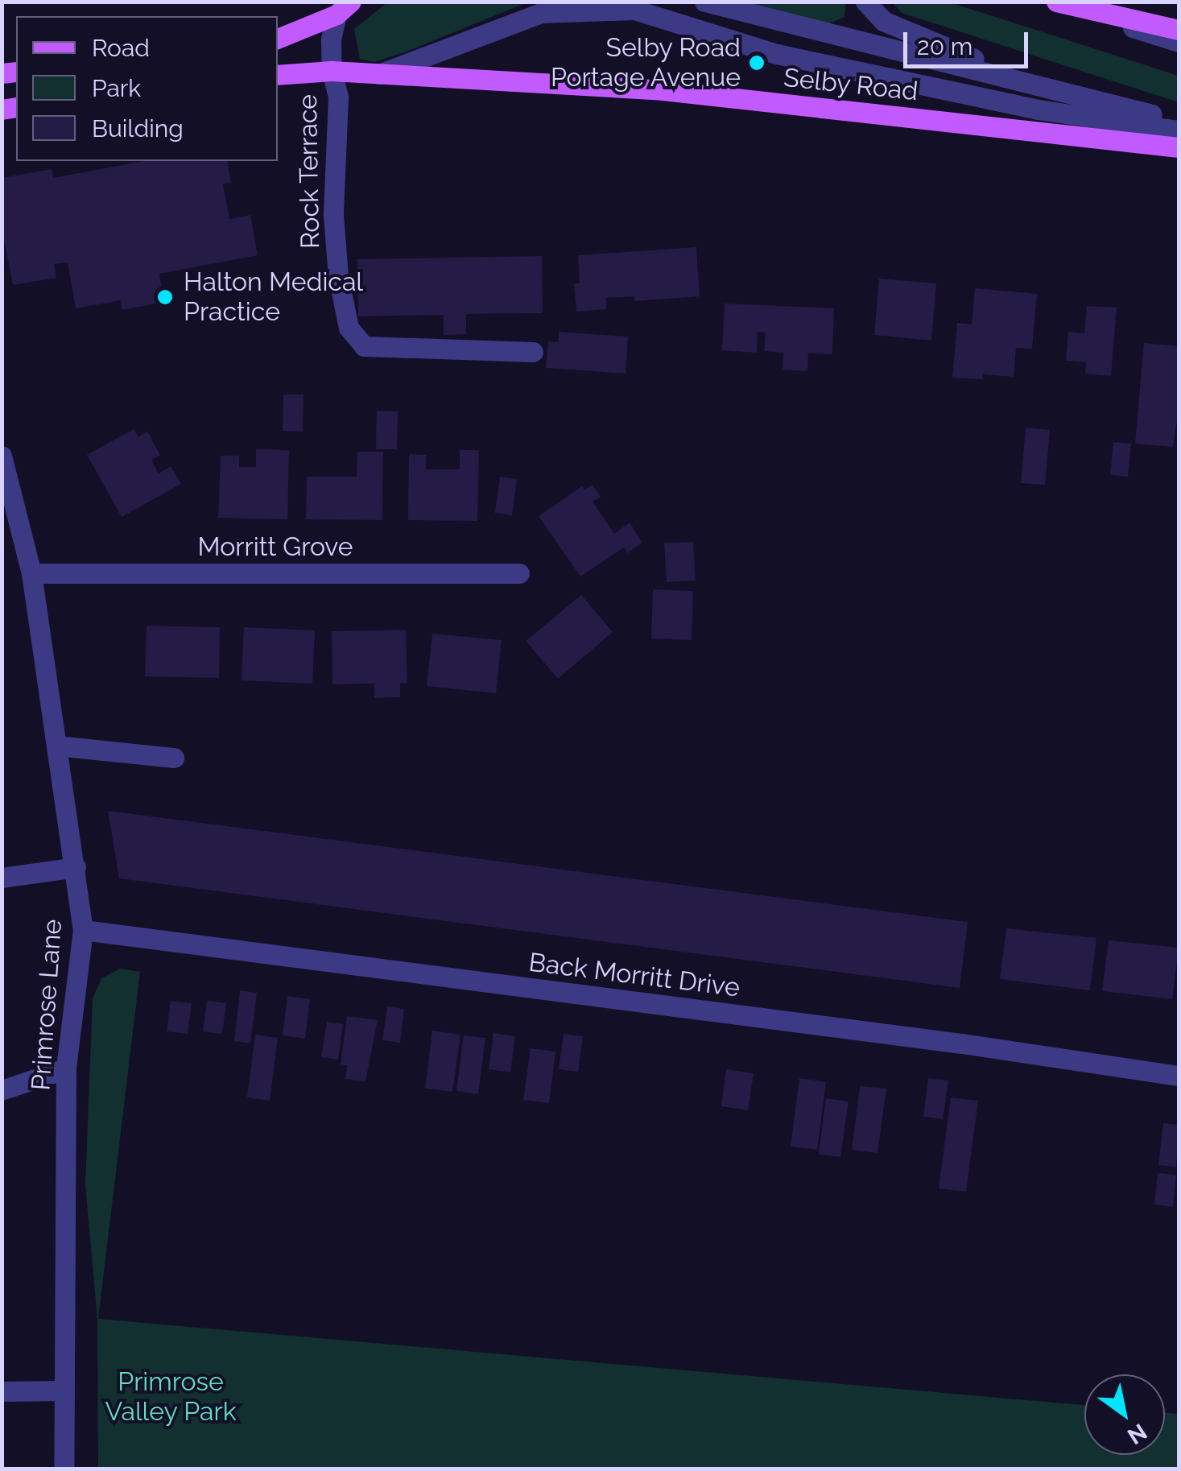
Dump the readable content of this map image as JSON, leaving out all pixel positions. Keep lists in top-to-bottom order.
{
  "streets": {
    "main road": ["Selby Road"],
    "street": [
      "Rock Terrace",
      "Morritt Grove",
      "Back Morritt Drive",
      "Primrose Lane"
    ]
  },
  "crossings": [
    ["Selby Road", "Rock Terrace"],
    ["Morritt Grove", "Primrose Lane"],
    ["Back Morritt Drive", "Primrose Lane"]
  ],
  "parks": ["Primrose Valley Park"],
  "places": ["Selby Road Portage Avenue", "Halton Medical Practice"],
  "legend": ["Road", "Park", "Building"],
  "scale_bar": "20 m",
  "north": "bottom right"
}
